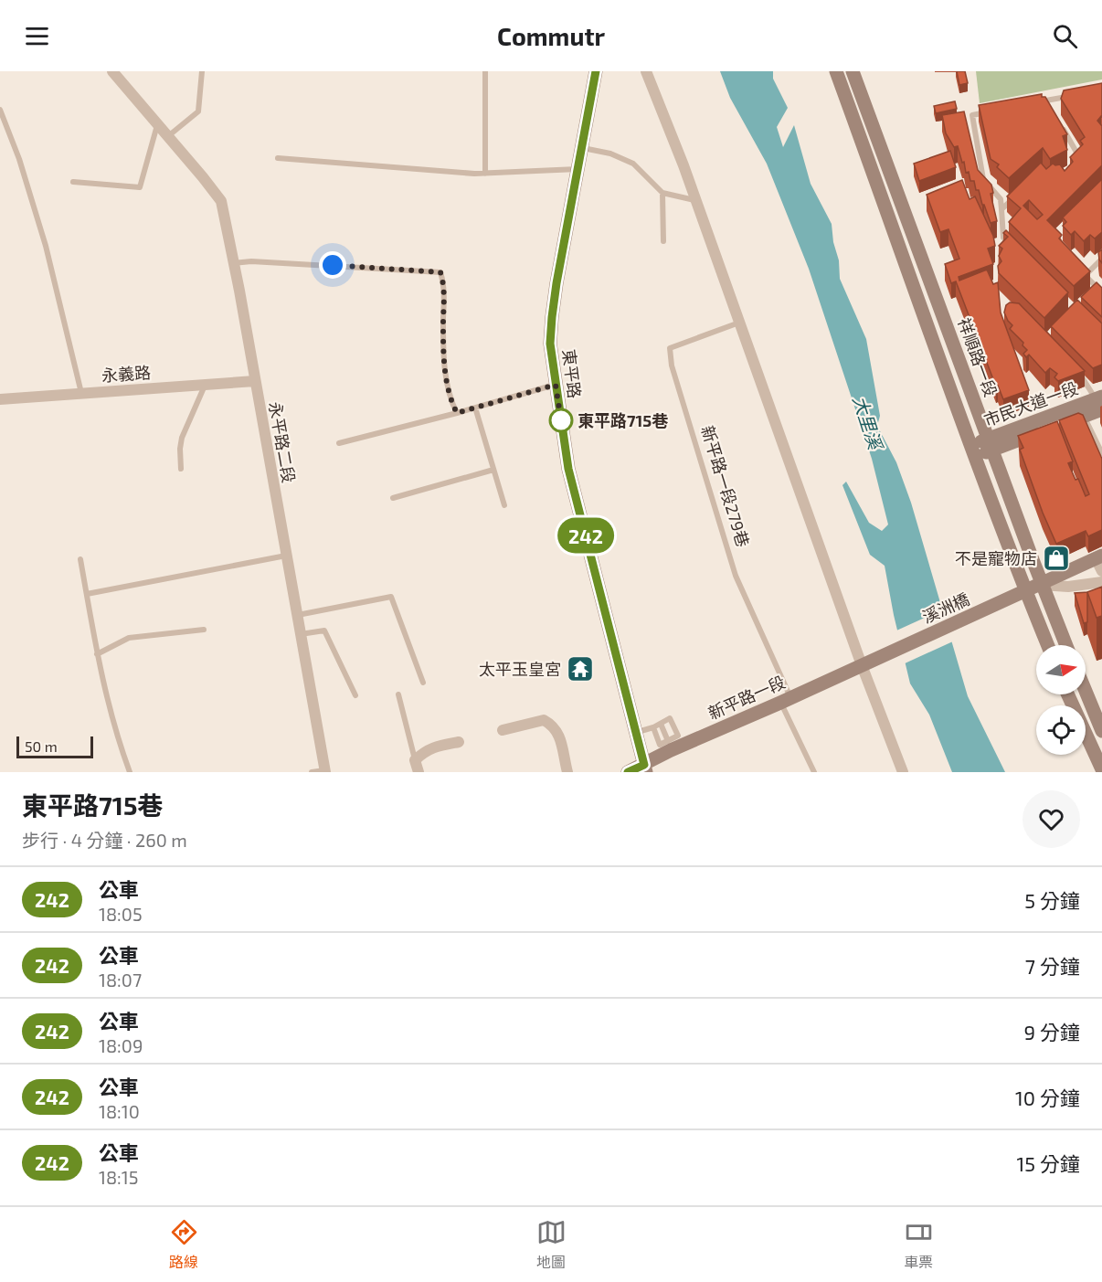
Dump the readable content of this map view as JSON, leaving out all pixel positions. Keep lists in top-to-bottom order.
{
  "streets": {
    "street": [
      "祥順路一段",
      "永義路",
      "東平路",
      "市民大道一段",
      "永平路二段",
      "溪洲橋",
      "新平路一段"
    ],
    "lane": ["新平路一段279巷"]
  },
  "crossings": [
    ["祥順路一段", "市民大道一段"],
    ["祥順路一段", "溪洲橋"],
    ["永義路", "永平路二段"],
    ["東平路", "新平路一段"],
    ["新平路一段279巷", "新平路一段"],
    ["溪洲橋", "新平路一段"]
  ],
  "water": ["大里溪"],
  "places": {
    "other": ["東平路715巷"],
    "shop": ["不是寵物店"],
    "temple": ["太平玉皇宮"]
  },
  "lines": ["bus line 242"],
  "scale_bar": "50 m",
  "north": "right",
  "page": {
    "header": "Commutr",
    "on_map": "242",
    "scale": "50 m",
    "heading": ["東平路715巷", "步行 · 4 分鐘 · 260 m"],
    "list": [
      {
        "mark": "242",
        "name": "公車",
        "note": "18:05",
        "value": "5 分鐘"
      },
      {
        "mark": "242",
        "name": "公車",
        "note": "18:07",
        "value": "7 分鐘"
      },
      {
        "mark": "242",
        "name": "公車",
        "note": "18:09",
        "value": "9 分鐘"
      },
      {
        "mark": "242",
        "name": "公車",
        "note": "18:10",
        "value": "10 分鐘"
      },
      {
        "mark": "242",
        "name": "公車",
        "note": "18:15",
        "value": "15 分鐘"
      }
    ],
    "tabs": ["路線", "地圖", "車票"]
  }
}
